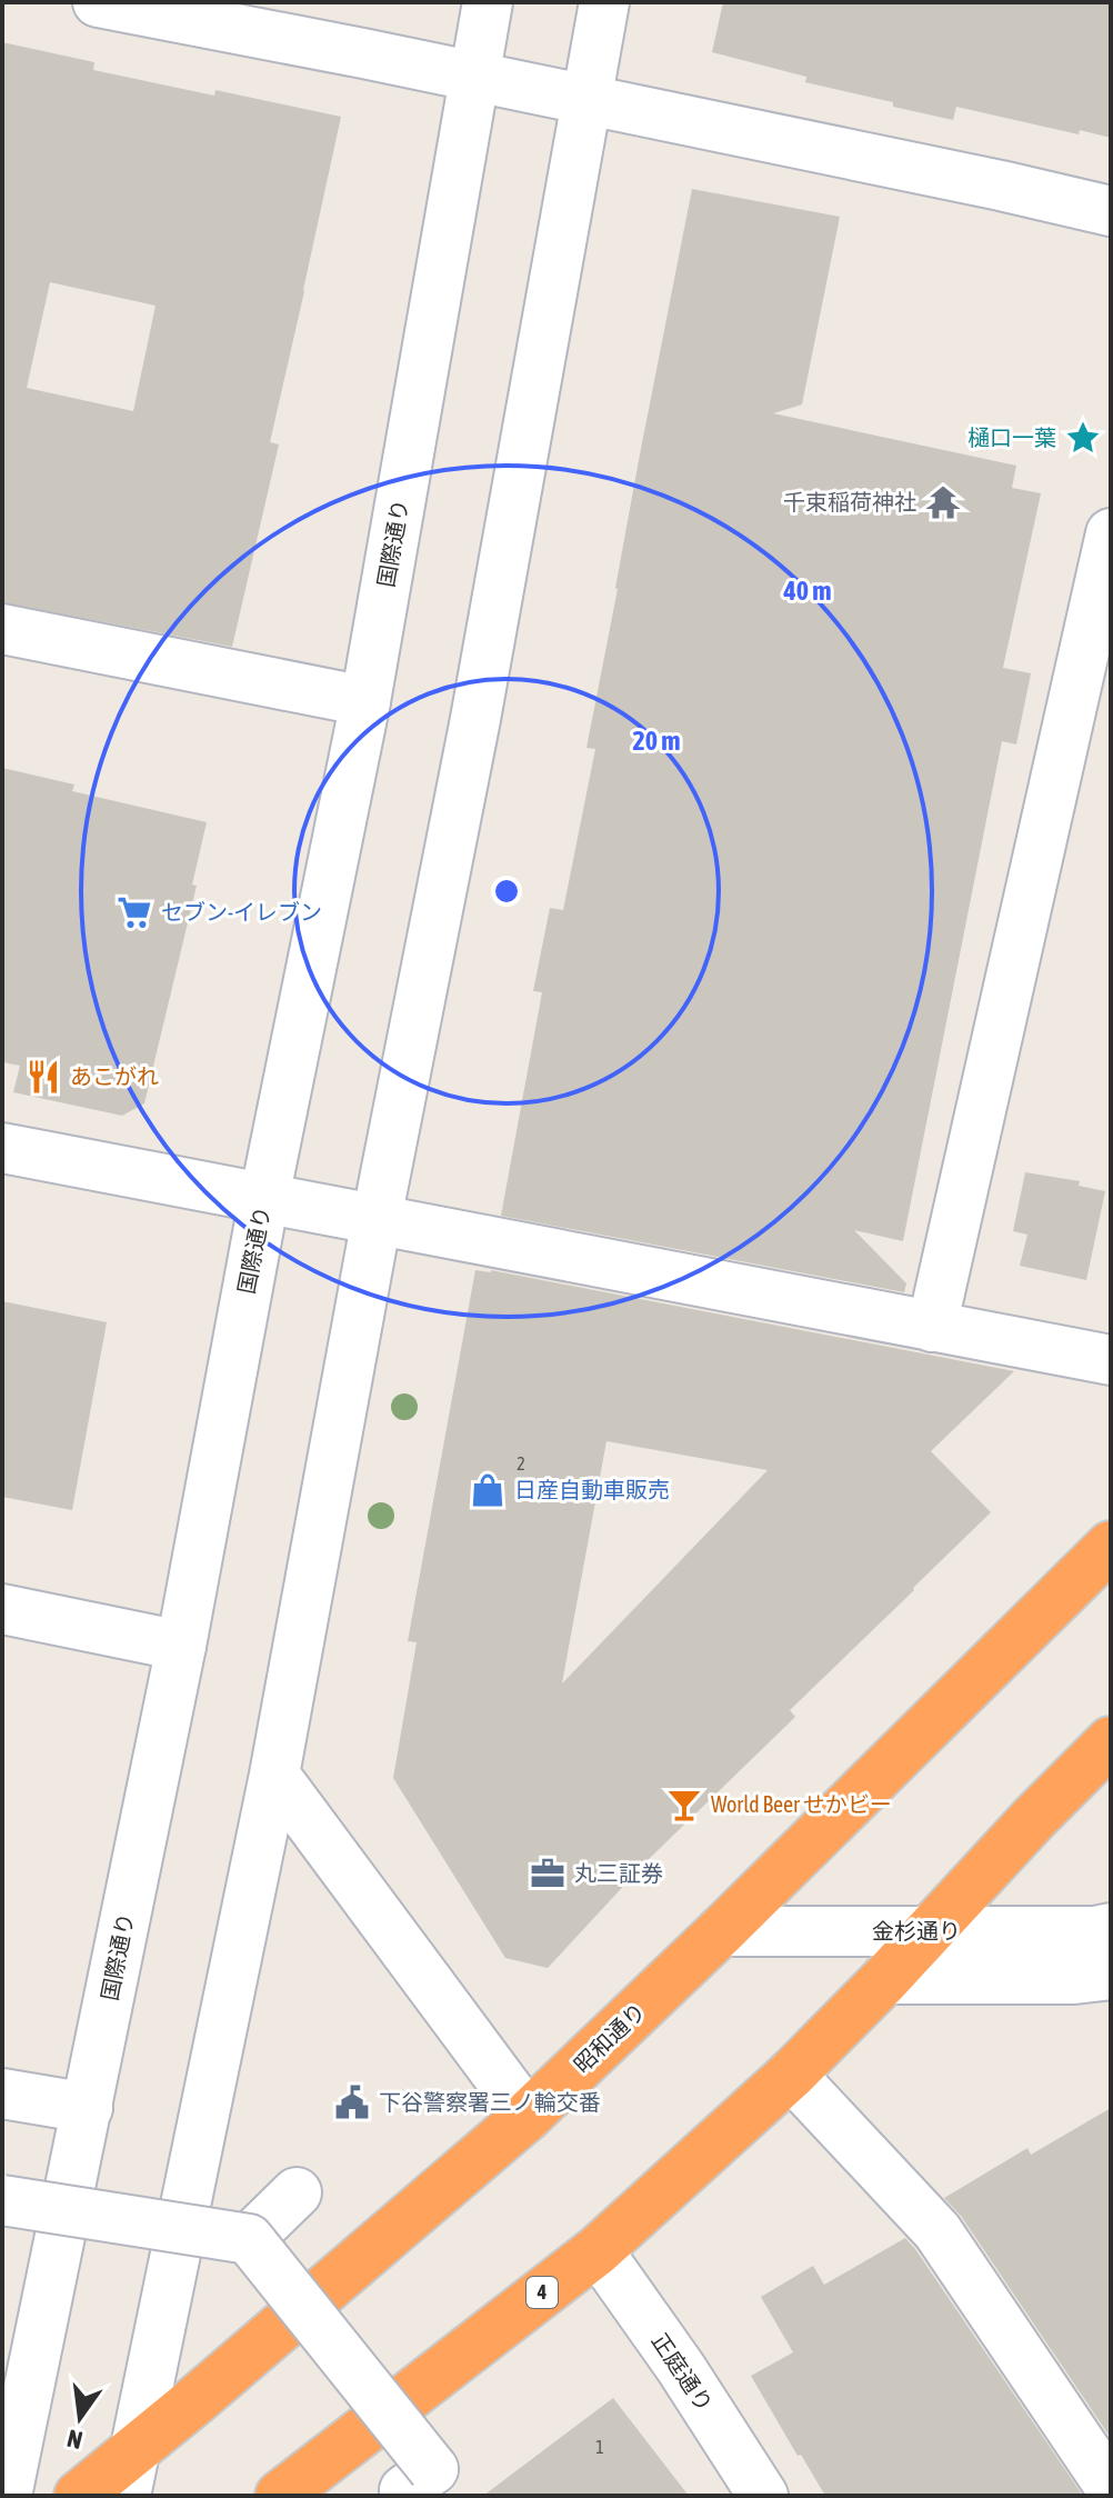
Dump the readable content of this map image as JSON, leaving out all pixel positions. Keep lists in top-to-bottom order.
{
  "streets": {
    "highway": ["昭和通り", "4"],
    "street": ["国際通り", "金杉通り", "正庭通り"]
  },
  "crossings": [
    ["金杉通り", "昭和通り"],
    ["金杉通り", "4"],
    ["4", "正庭通り"]
  ],
  "places": {
    "place": ["樋口一葉"],
    "temple": ["千束稲荷神社"],
    "supermarket": ["セブン-イレブン"],
    "restaurant": ["あこがれ"],
    "shop": ["日産自動車販売"],
    "bar": ["World Beer せかビー"],
    "office": ["丸三証券"],
    "public building": ["下谷警察署三ノ輪交番"]
  },
  "house_numbers": ["2", "1"],
  "north": "bottom",
  "rings": ["40 m", "20 m"]
}
